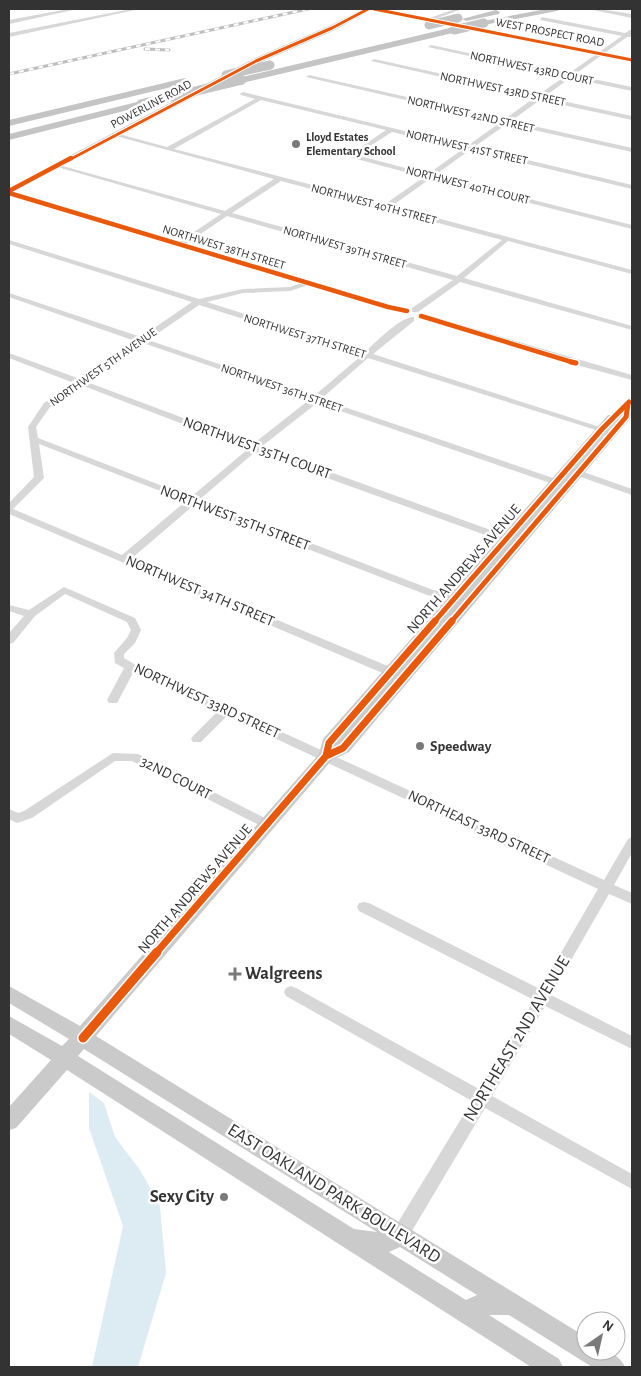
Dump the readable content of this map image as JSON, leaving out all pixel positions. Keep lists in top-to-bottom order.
{
  "streets": {
    "main road": [
      "WEST PROSPECT ROAD",
      "POWERLINE ROAD",
      "NORTH ANDREWS AVENUE",
      "EAST OAKLAND PARK BOULEVARD"
    ],
    "street": [
      "NORTHWEST 43RD COURT",
      "NORTHWEST 43RD STREET",
      "NORTHWEST 42ND STREET",
      "NORTHWEST 41ST STREET",
      "NORTHWEST 40TH COURT",
      "NORTHWEST 40TH STREET",
      "NORTHWEST 38TH STREET",
      "NORTHWEST 39TH STREET",
      "NORTHWEST 37TH STREET",
      "NORTHWEST 5TH AVENUE",
      "NORTHWEST 36TH STREET",
      "NORTHWEST 35TH COURT",
      "NORTHWEST 35TH STREET",
      "NORTHWEST 34TH STREET",
      "NORTHWEST 33RD STREET",
      "32ND COURT",
      "NORTHEAST 33RD STREET",
      "NORTHEAST 2ND AVENUE"
    ]
  },
  "crossings": [
    ["POWERLINE ROAD", "NORTHWEST 40TH STREET"],
    ["POWERLINE ROAD", "NORTHWEST 38TH STREET"],
    ["POWERLINE ROAD", "NORTHWEST 39TH STREET"],
    ["NORTHWEST 41ST STREET", "NORTHWEST 40TH COURT"],
    ["NORTHWEST 38TH STREET", "NORTHWEST 5TH AVENUE"],
    ["NORTHWEST 37TH STREET", "NORTHWEST 5TH AVENUE"],
    ["NORTHWEST 37TH STREET", "NORTH ANDREWS AVENUE"],
    ["NORTHWEST 5TH AVENUE", "NORTHWEST 36TH STREET"],
    ["NORTHWEST 5TH AVENUE", "NORTHWEST 35TH COURT"],
    ["NORTHWEST 5TH AVENUE", "NORTHWEST 35TH STREET"],
    ["NORTHWEST 5TH AVENUE", "NORTHWEST 34TH STREET"],
    ["NORTHWEST 36TH STREET", "NORTH ANDREWS AVENUE"],
    ["NORTHWEST 35TH COURT", "NORTH ANDREWS AVENUE"],
    ["NORTHWEST 35TH STREET", "NORTH ANDREWS AVENUE"],
    ["NORTH ANDREWS AVENUE", "NORTHWEST 34TH STREET"],
    ["NORTH ANDREWS AVENUE", "NORTHWEST 33RD STREET"],
    ["NORTH ANDREWS AVENUE", "32ND COURT"],
    ["NORTH ANDREWS AVENUE", "NORTHEAST 33RD STREET"],
    ["NORTH ANDREWS AVENUE", "EAST OAKLAND PARK BOULEVARD"],
    ["NORTHWEST 33RD STREET", "NORTHEAST 33RD STREET"],
    ["NORTHEAST 33RD STREET", "NORTHEAST 2ND AVENUE"],
    ["NORTHEAST 2ND AVENUE", "EAST OAKLAND PARK BOULEVARD"]
  ],
  "places": {
    "other": ["Lloyd Estates Elementary School", "Speedway", "Sexy City"],
    "health": ["Walgreens"]
  },
  "north": "top right"
}
